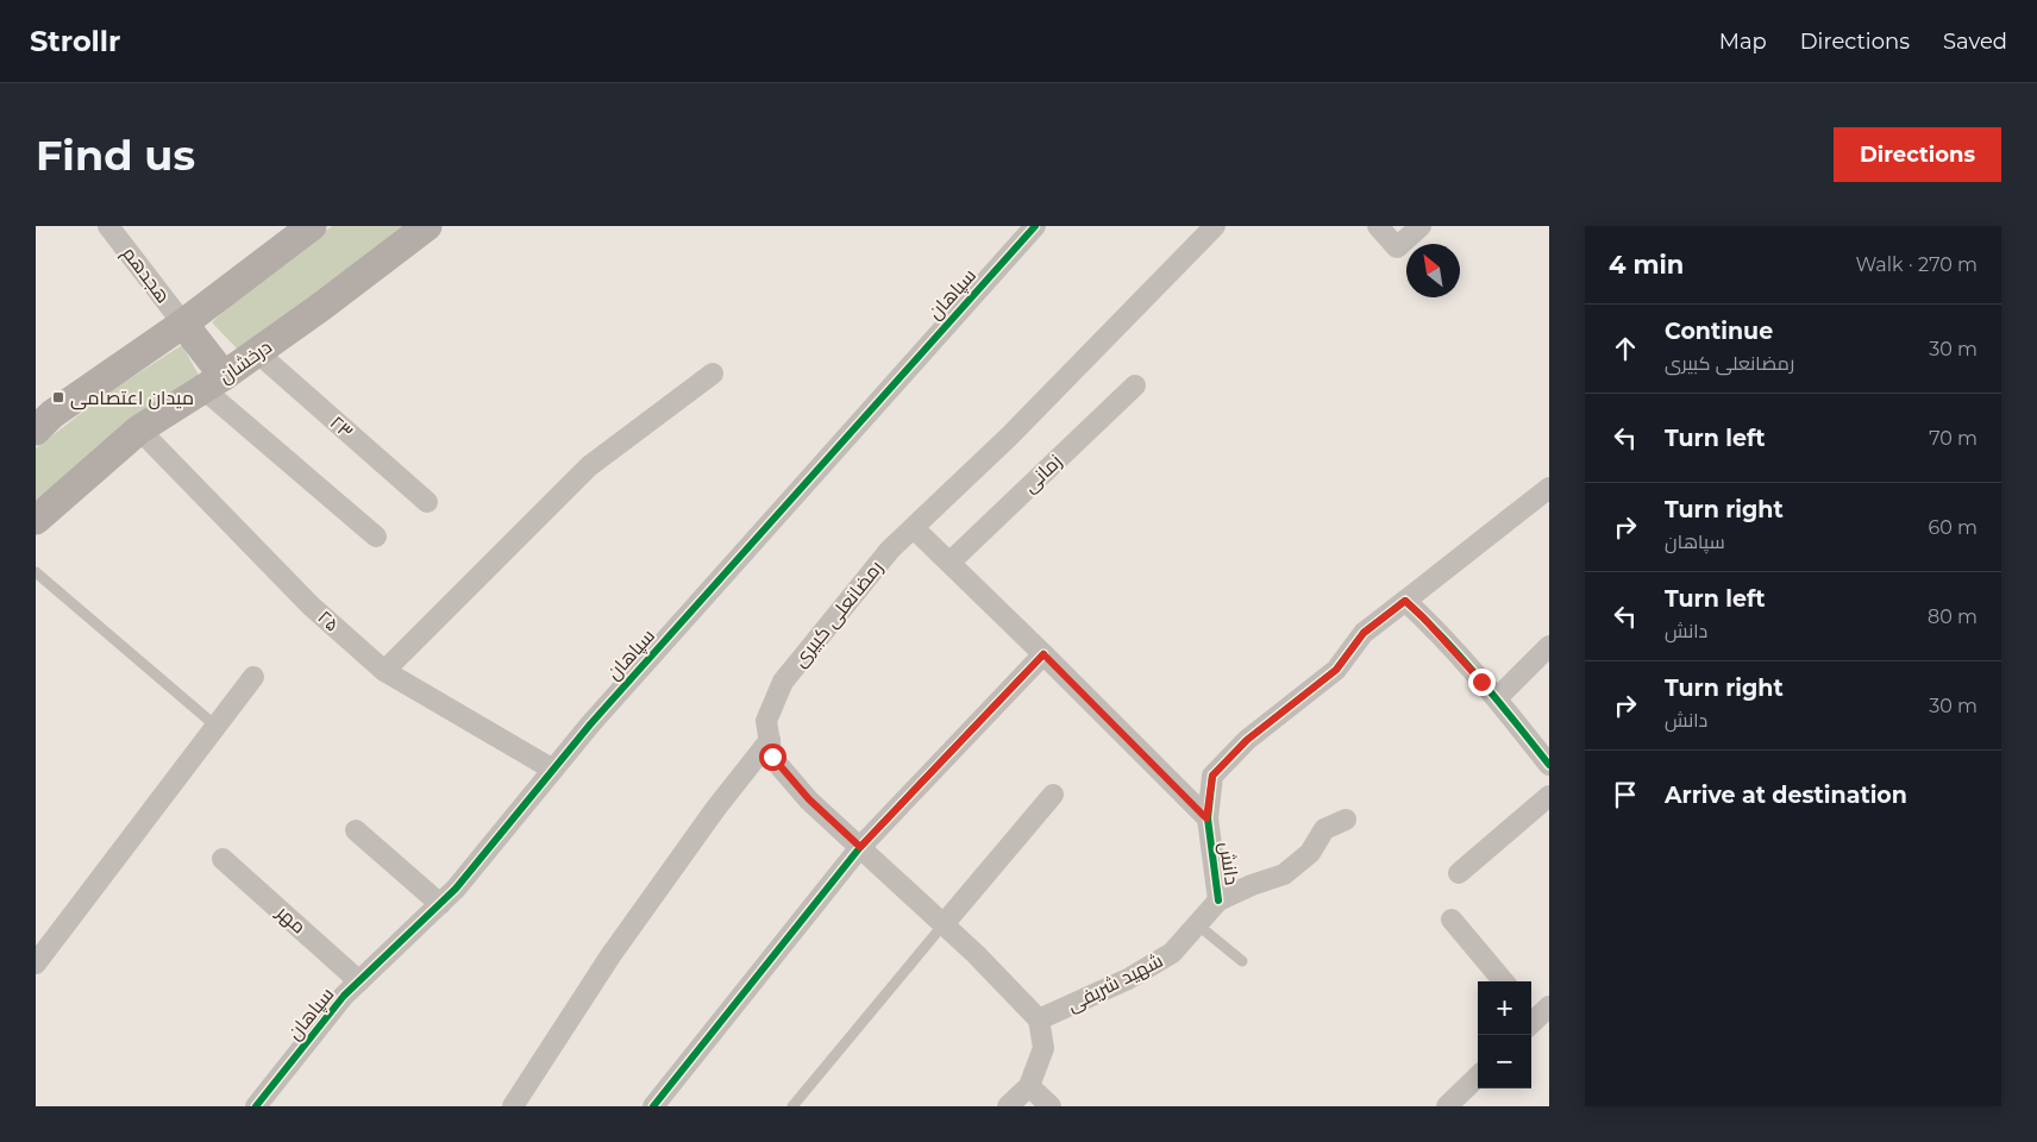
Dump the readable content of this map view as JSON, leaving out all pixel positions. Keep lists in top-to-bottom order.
{
  "streets": {
    "main road": ["درخشان"],
    "street": [
      "هجدهم",
      "سپاهان",
      "۲۳",
      "زمانی",
      "رمضانعلی کبیری",
      "۲۵",
      "دانش",
      "مهر",
      "شهید شریفی"
    ]
  },
  "crossings": [
    ["سپاهان", "۲۵"],
    ["سپاهان", "مهر"],
    ["درخشان", "۲۳"],
    ["درخشان", "۲۵"],
    ["رمضانعلی کبیری", "شهید شریفی"],
    ["دانش", "شهید شریفی"]
  ],
  "places": {
    "transit": ["میدان اعتصامی"]
  },
  "north": "top left",
  "page": {
    "header": "Strollr",
    "nav": ["Map", "Directions", "Saved"],
    "buttons": "Directions",
    "title": "Find us",
    "heading": ["4 min", "Walk · 270 m"],
    "list": [
      ["Continue", "رمضانعلی کبیری", "30 m"],
      ["Turn left", "70 m"],
      ["Turn right", "سپاهان", "60 m"],
      ["Turn left", "دانش", "80 m"],
      ["Turn right", "دانش", "30 m"],
      "Arrive at destination"
    ],
    "map_buttons": ["+", "−"]
  }
}
